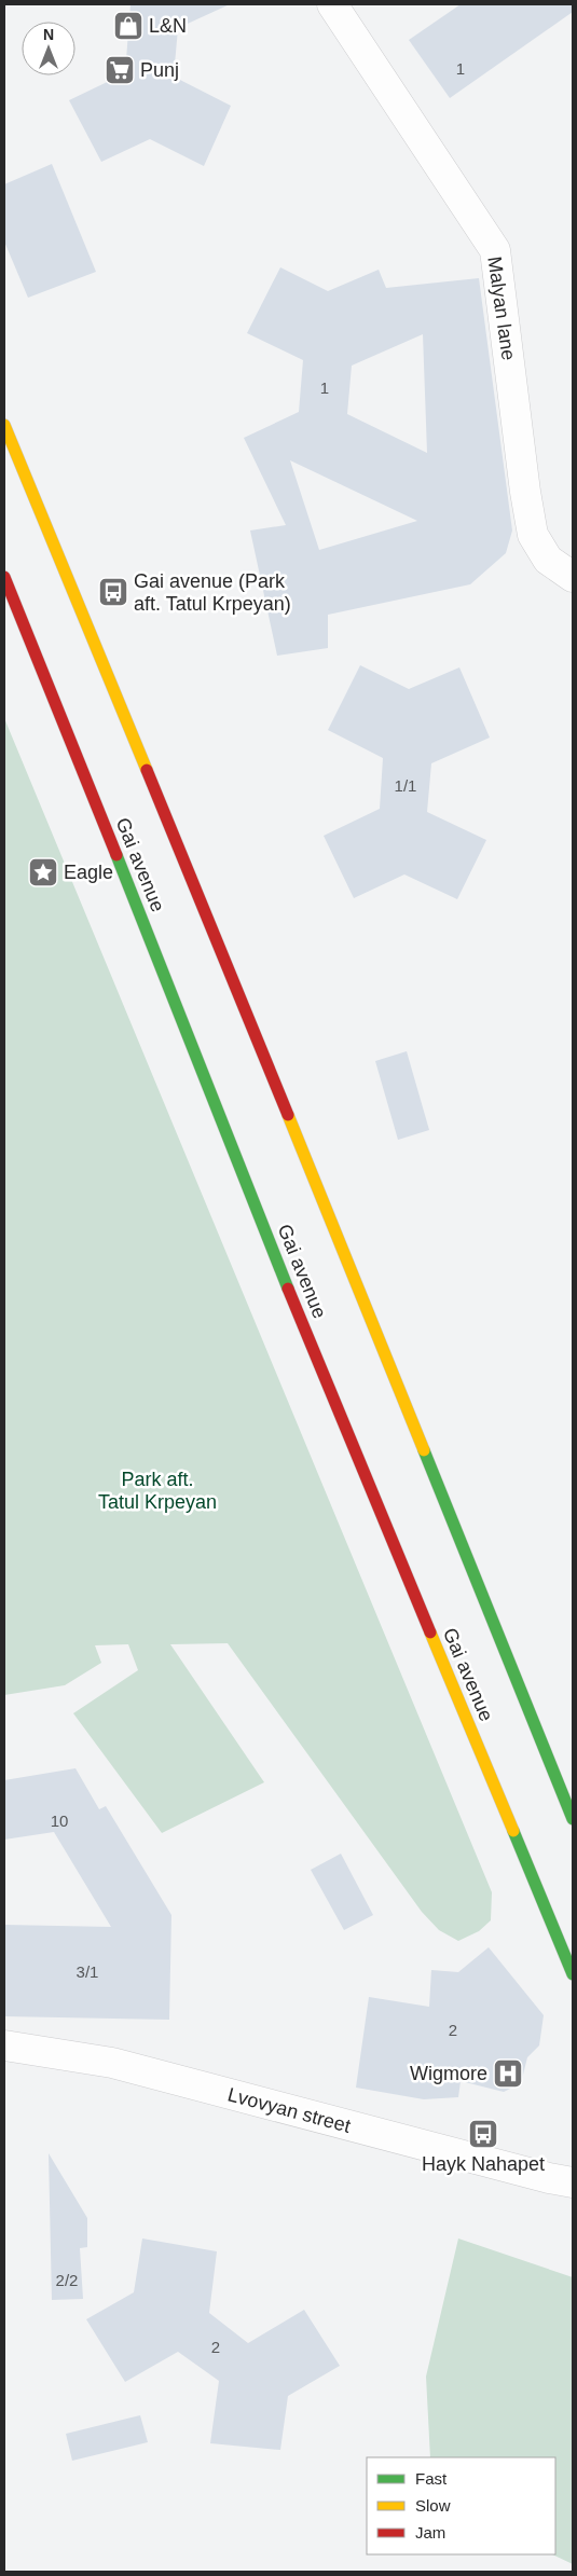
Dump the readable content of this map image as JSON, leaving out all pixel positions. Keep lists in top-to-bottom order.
{
  "streets": {
    "main road": ["Gai avenue"],
    "street": ["Malyan lane", "Lvovyan street"]
  },
  "parks": ["Park aft. Tatul Krpeyan"],
  "places": {
    "shop": ["L&N"],
    "supermarket": ["Punj"],
    "bus stop": ["Gai avenue (Park aft. Tatul Krpeyan)", "Hayk Nahapet"],
    "place": ["Eagle"],
    "hospital": ["Wigmore"]
  },
  "house_numbers": [
    "1",
    "1",
    "1/1",
    "10",
    "3/1",
    "2",
    "2/2",
    "2"
  ],
  "legend": ["Fast", "Slow", "Jam"],
  "north": "top"
}
